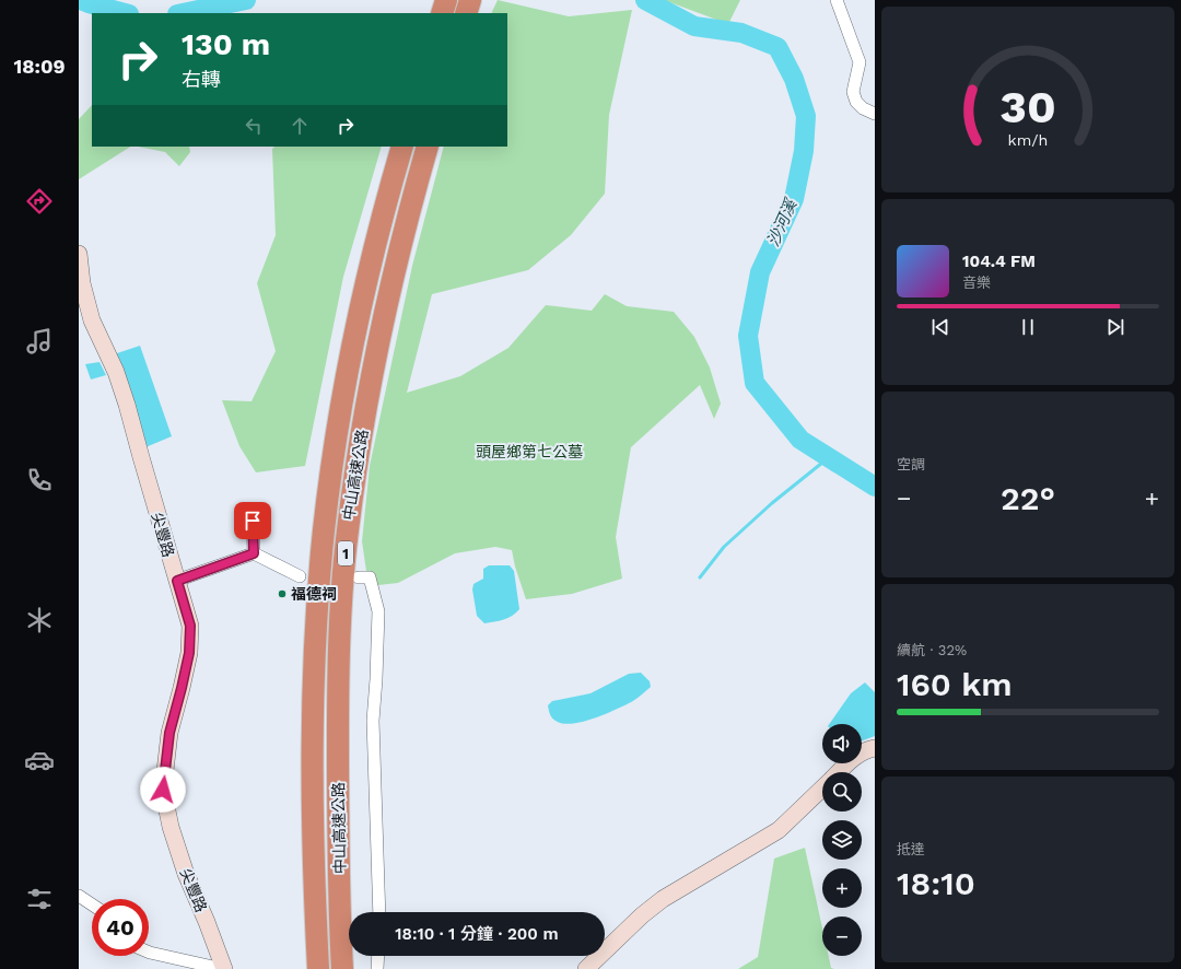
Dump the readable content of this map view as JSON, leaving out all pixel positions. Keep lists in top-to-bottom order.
{
  "streets": {
    "highway": ["中山高速公路", "1"],
    "street": ["尖豐路"]
  },
  "water": ["沙河溪"],
  "parks": ["頭屋鄉第七公墓"],
  "places": ["福德祠"],
  "page": {
    "tabs": "18:09",
    "turn": ["130 m", "右轉"],
    "song": ["104.4 FM", "音樂"],
    "tile": [
      "空調",
      ["續航 · 32%", "160 km"],
      ["抵達", "18:10"]
    ],
    "heat": ["−", "22°", "+"],
    "map_buttons": ["+", "−"],
    "limit": "40",
    "trip": "18:10 · 1 分鐘 · 200 m",
    "gauge": ["30", "km/h"]
  }
}
